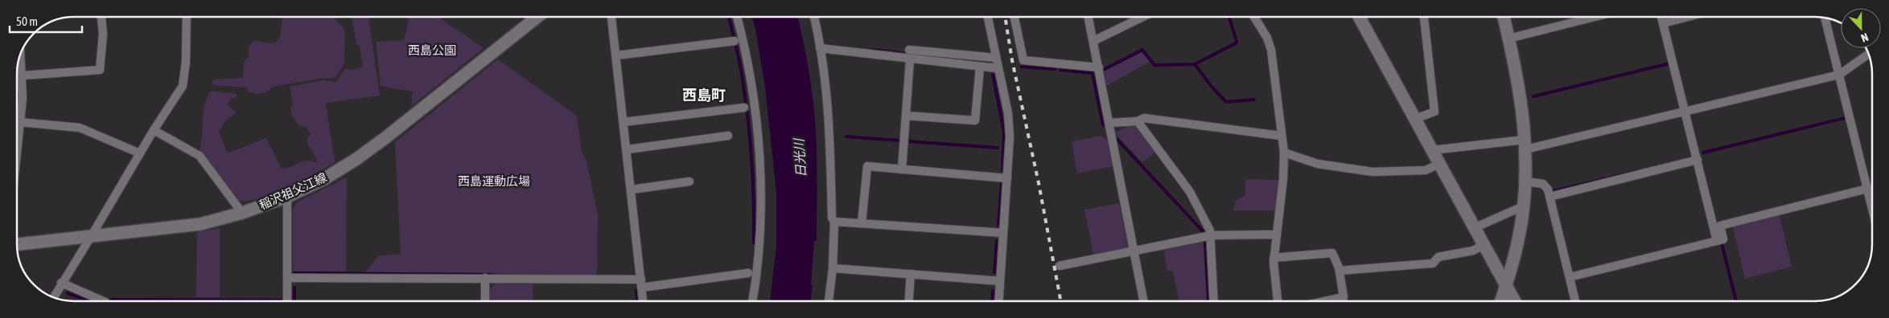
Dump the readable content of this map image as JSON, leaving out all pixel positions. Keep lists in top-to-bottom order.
{
  "streets": {
    "street": ["稲沢祖父江線"]
  },
  "districts": ["西島町"],
  "water": ["日光川"],
  "parks": ["西島公園", "西島運動広場"],
  "scale_bar": "50 m",
  "north": "bottom"
}
